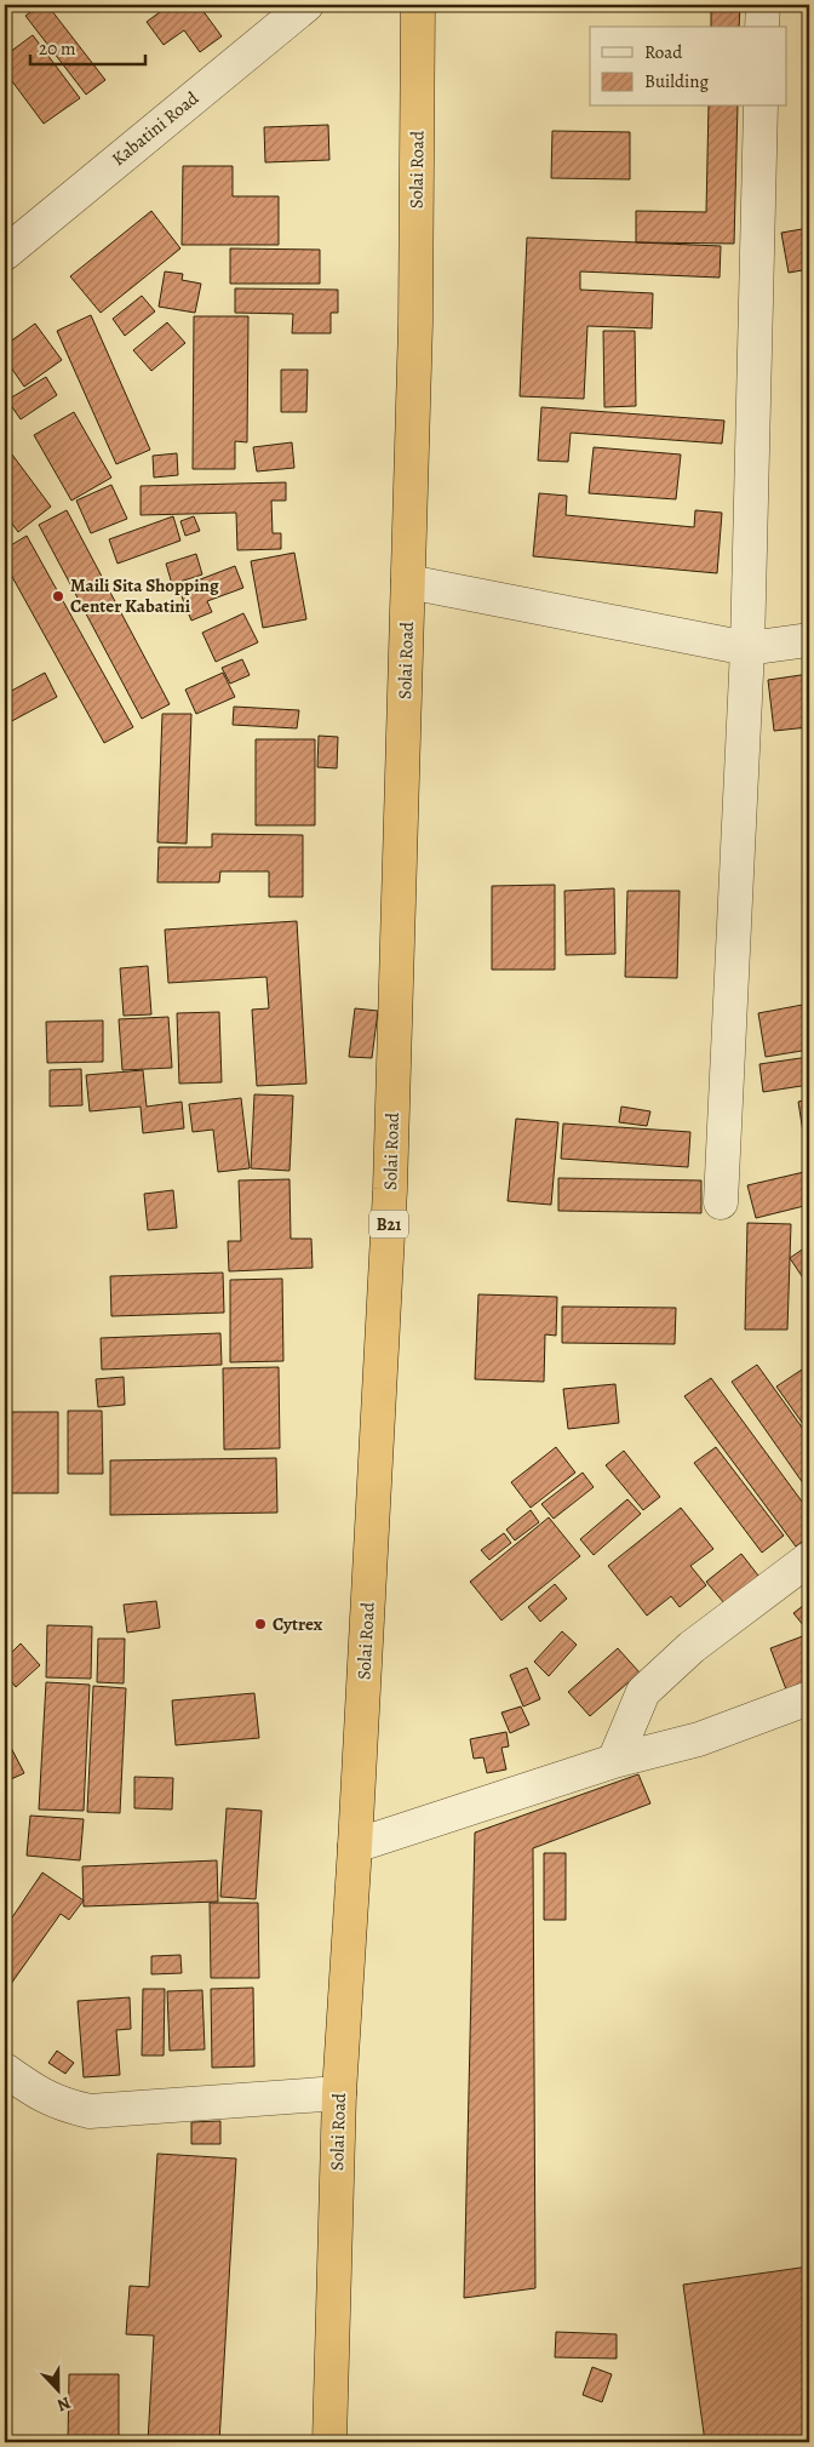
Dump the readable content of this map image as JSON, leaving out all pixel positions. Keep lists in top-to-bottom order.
{
  "streets": {
    "highway": ["Solai Road", "B21"],
    "street": ["Kabatini Road"]
  },
  "places": ["Maili Sita Shopping Center Kabatini", "Cytrex"],
  "legend": ["Road", "Building"],
  "scale_bar": "20 m",
  "north": "bottom"
}
